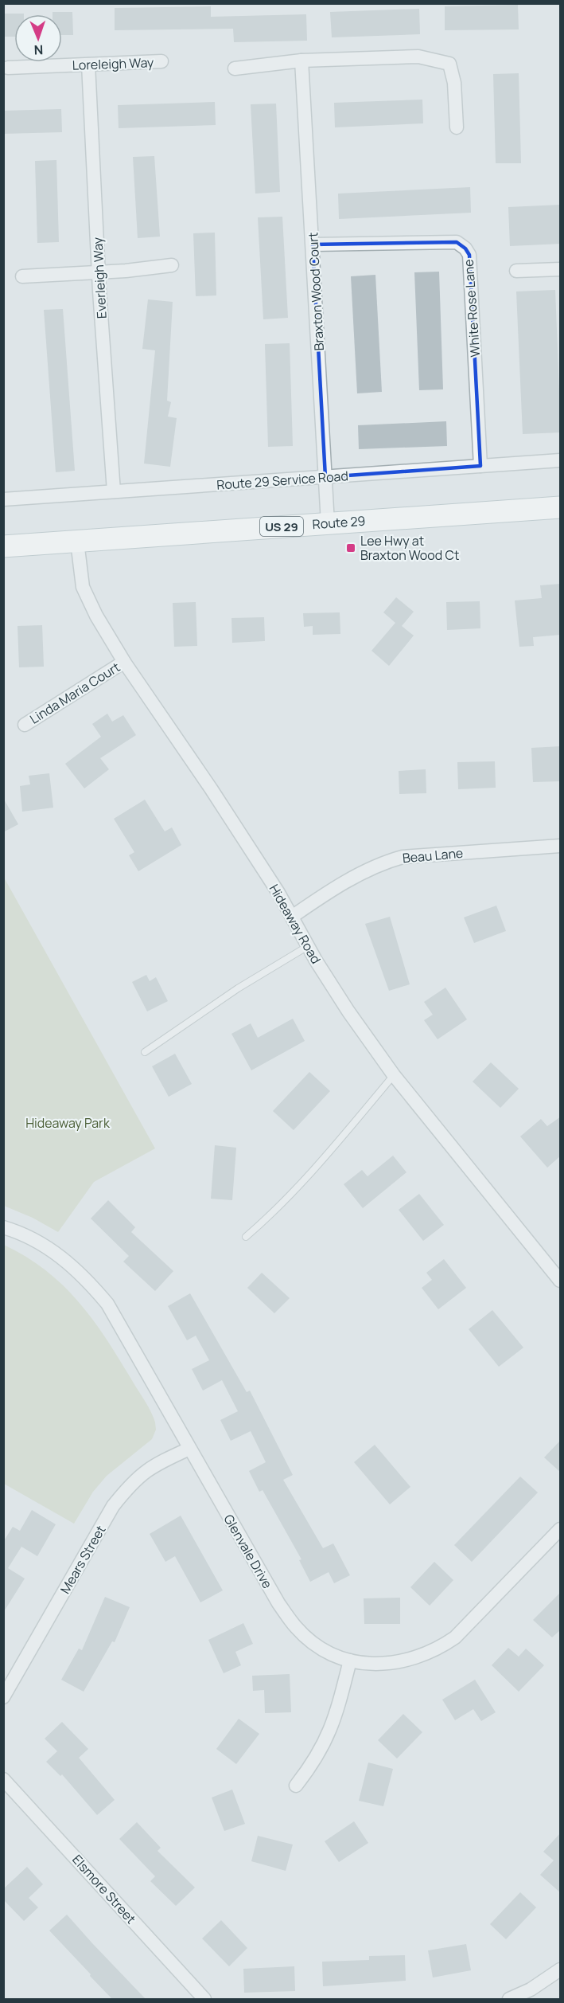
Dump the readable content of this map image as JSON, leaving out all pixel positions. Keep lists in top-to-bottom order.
{
  "streets": {
    "main road": ["Route 29", "US 29"],
    "street": [
      "Loreleigh Way",
      "Everleigh Way",
      "Braxton Wood Court",
      "White Rose Lane",
      "Route 29 Service Road",
      "Linda Maria Court",
      "Beau Lane",
      "Hideaway Road",
      "Glenvale Drive",
      "Mears Street",
      "Elsmore Street"
    ]
  },
  "crossings": [
    ["Loreleigh Way", "Everleigh Way"],
    ["Everleigh Way", "Route 29 Service Road"],
    ["Braxton Wood Court", "White Rose Lane"],
    ["Braxton Wood Court", "Route 29 Service Road"],
    ["Braxton Wood Court", "Route 29"],
    ["White Rose Lane", "Route 29 Service Road"],
    ["Route 29", "Hideaway Road"],
    ["Linda Maria Court", "Hideaway Road"],
    ["Beau Lane", "Hideaway Road"],
    ["Glenvale Drive", "Mears Street"]
  ],
  "parks": ["Hideaway Park"],
  "places": {
    "transit": ["Lee Hwy at Braxton Wood Ct"]
  },
  "north": "bottom"
}
